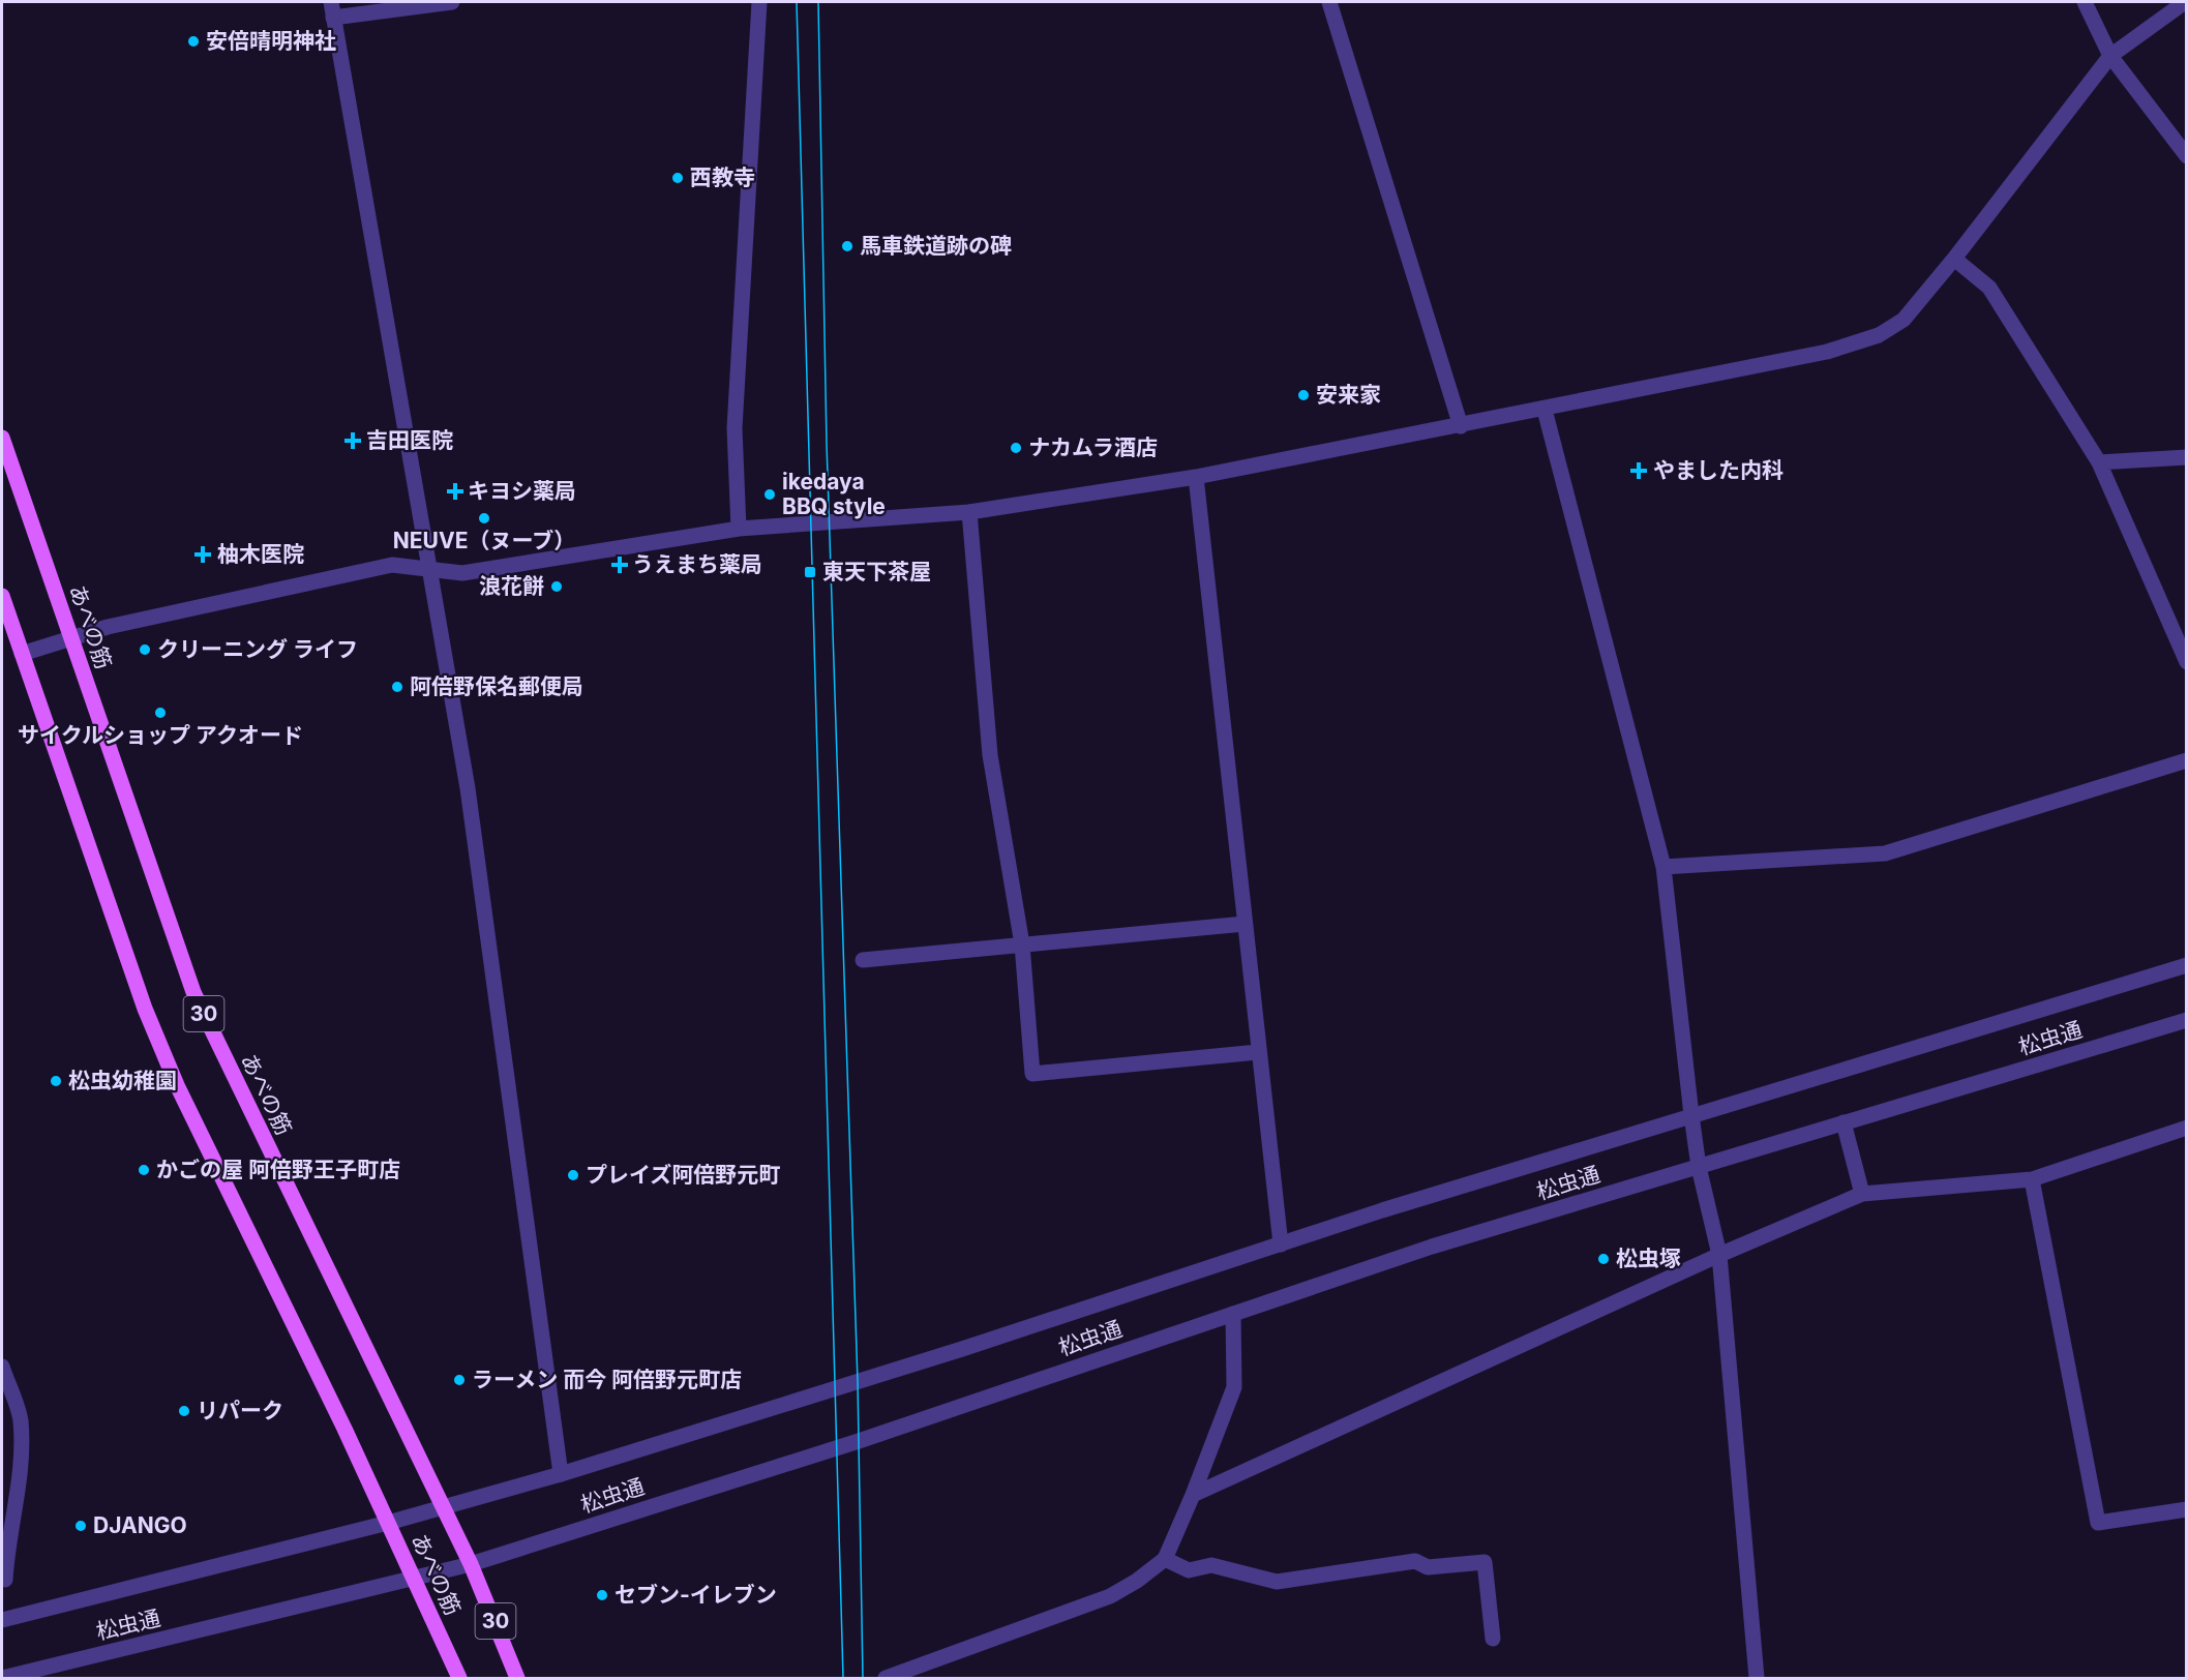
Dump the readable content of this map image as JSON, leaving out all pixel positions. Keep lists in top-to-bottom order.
{
  "streets": {
    "main road": ["あべの筋", "30"],
    "street": ["松虫通"]
  },
  "crossings": [
    ["あべの筋", "松虫通"]
  ],
  "places": {
    "other": [
      "安倍晴明神社",
      "西教寺",
      "馬車鉄道跡の碑",
      "安来家",
      "ナカムラ酒店",
      "ikedaya BBQ style",
      "NEUVE（ヌーブ）",
      "浪花餅",
      "クリーニング ライフ",
      "阿倍野保名郵便局",
      "サイクルショップ アクオード",
      "松虫幼稚園",
      "かごの屋 阿倍野王子町店",
      "プレイズ阿倍野元町",
      "松虫塚",
      "ラーメン 而今 阿倍野元町店",
      "リパーク",
      "DJANGO",
      "セブン-イレブン"
    ],
    "health": [
      "吉田医院",
      "やました内科",
      "キヨシ薬局",
      "柚木医院",
      "うえまち薬局"
    ],
    "transit": ["東天下茶屋"]
  }
}
